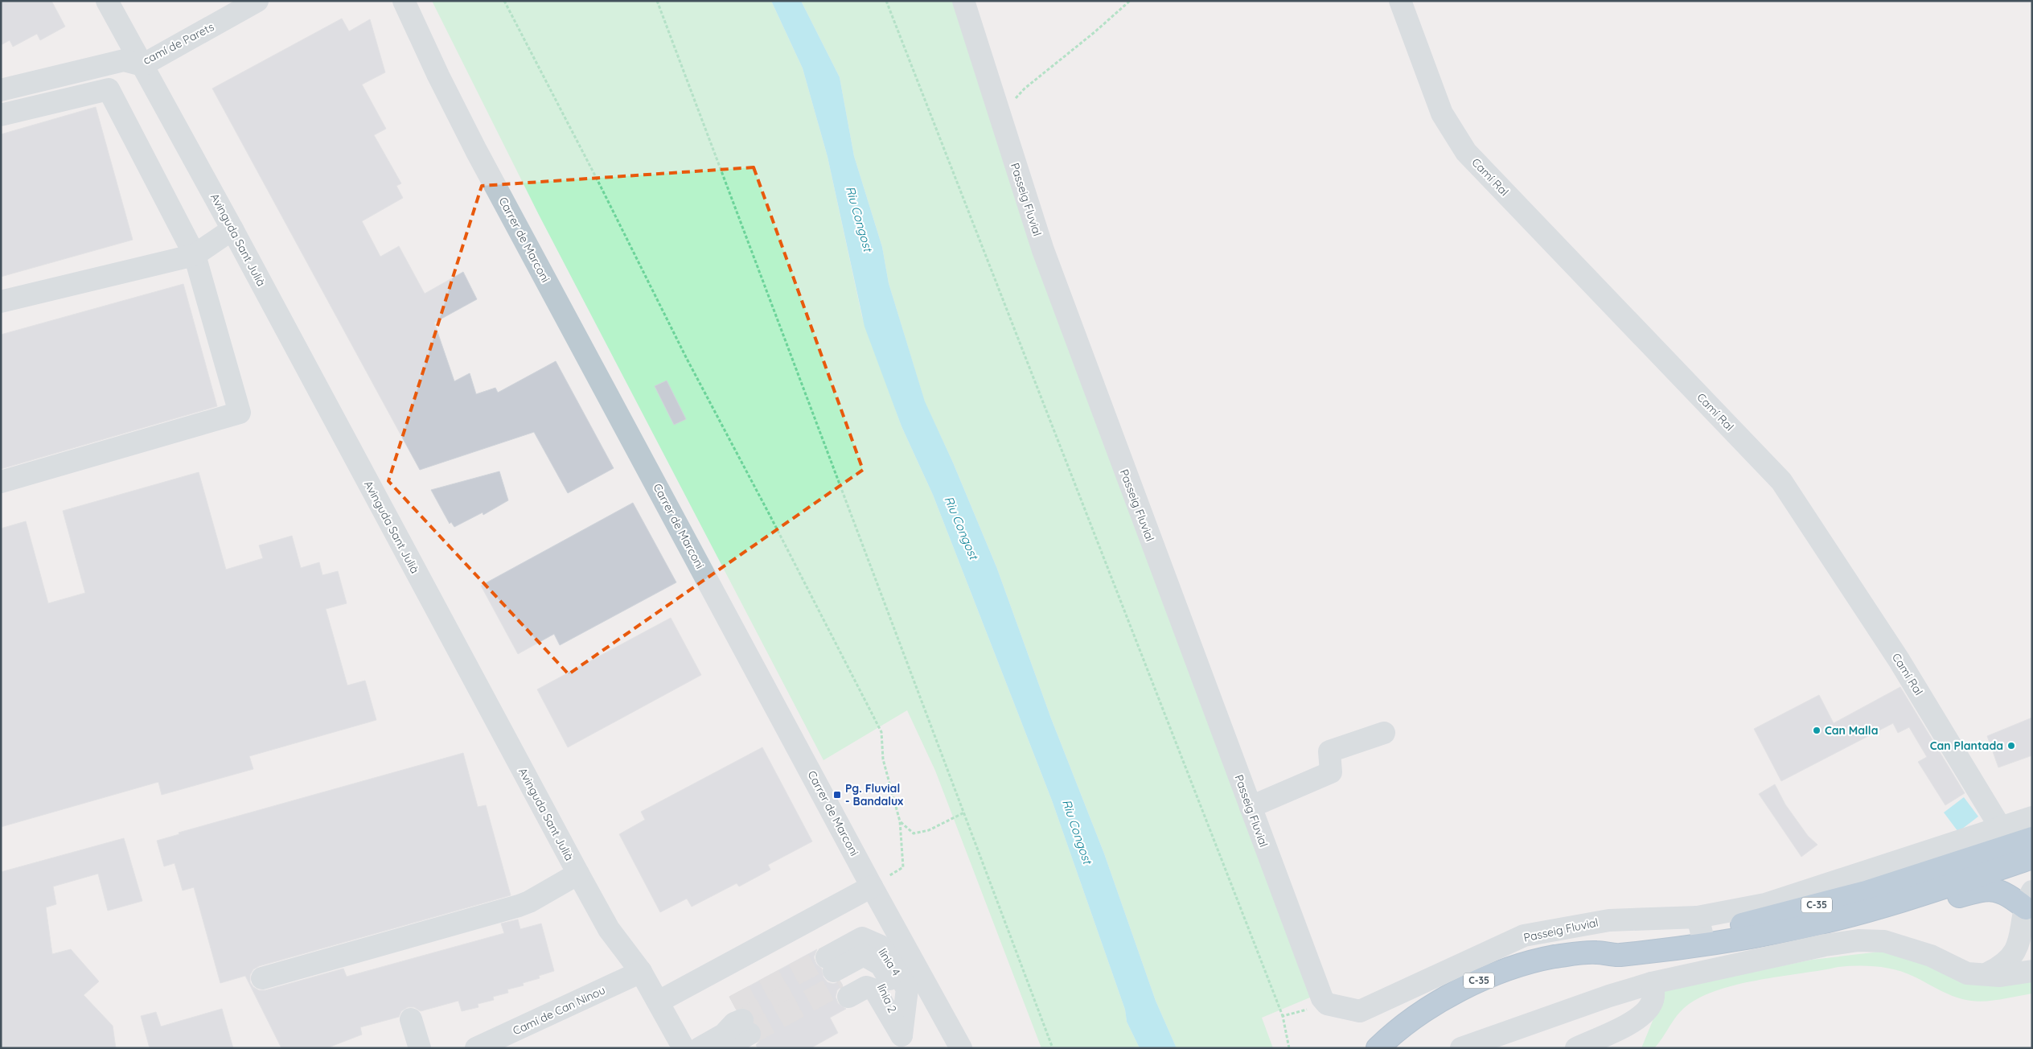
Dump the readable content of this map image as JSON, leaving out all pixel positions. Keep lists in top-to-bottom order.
{
  "streets": {
    "highway": ["C-35"],
    "street": [
      "camí de Parets",
      "Camí Ral",
      "Passeig Fluvial",
      "Avinguda Sant Julià",
      "Carrer de Marconi",
      "Camí de Can Ninou"
    ]
  },
  "crossings": [
    ["camí de Parets", "Avinguda Sant Julià"],
    ["Camí Ral", "Passeig Fluvial"],
    ["Camí Ral", "C-35"],
    ["Passeig Fluvial", "C-35"],
    ["Avinguda Sant Julià", "Camí de Can Ninou"]
  ],
  "water": ["Riu Congost"],
  "places": {
    "other": ["Can Malla", "Can Plantada"],
    "transit": ["Pg. Fluvial - Bandalux"]
  }
}
